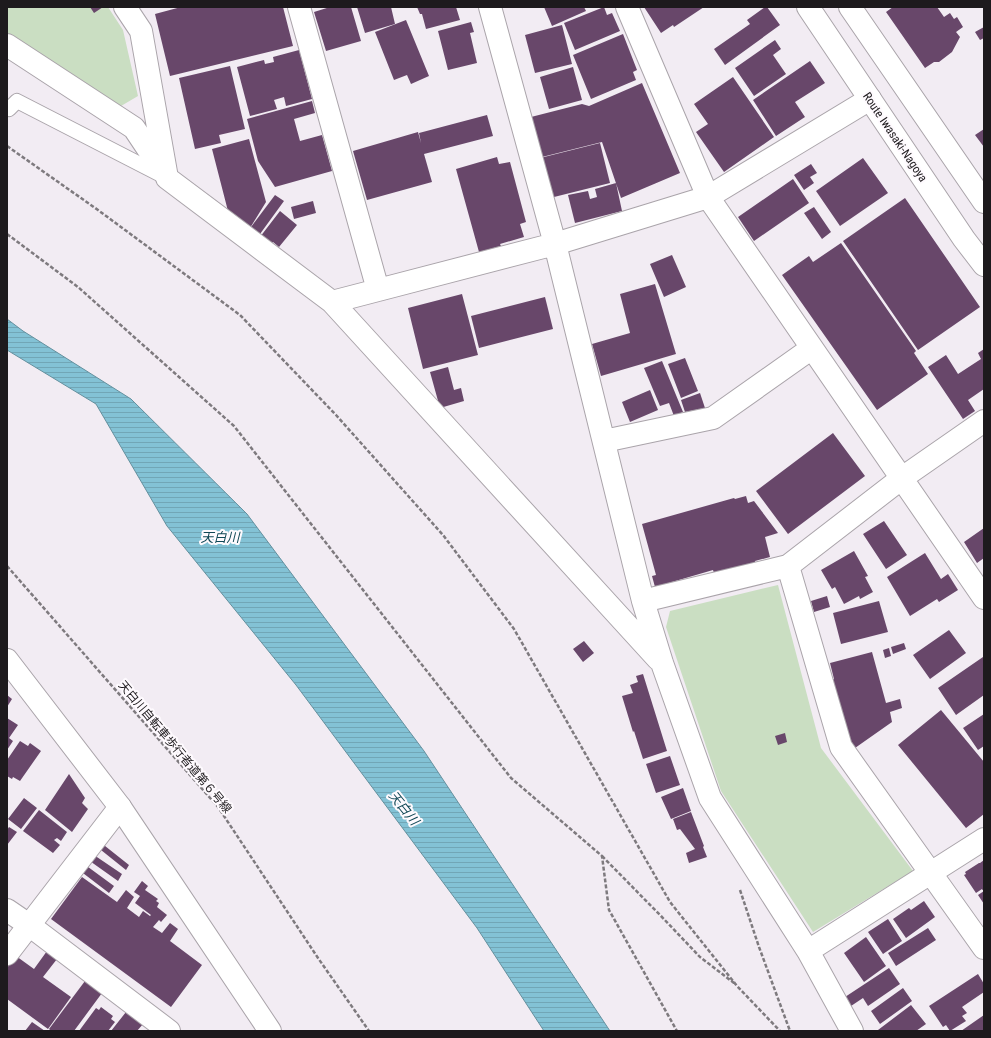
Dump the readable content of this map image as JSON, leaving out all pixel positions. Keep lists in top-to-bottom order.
{
  "streets": {
    "street": ["Route Iwasaki-Nagoya"],
    "path": ["天白川自転車歩行者道第６号線"]
  },
  "water": ["天白川"]
}
